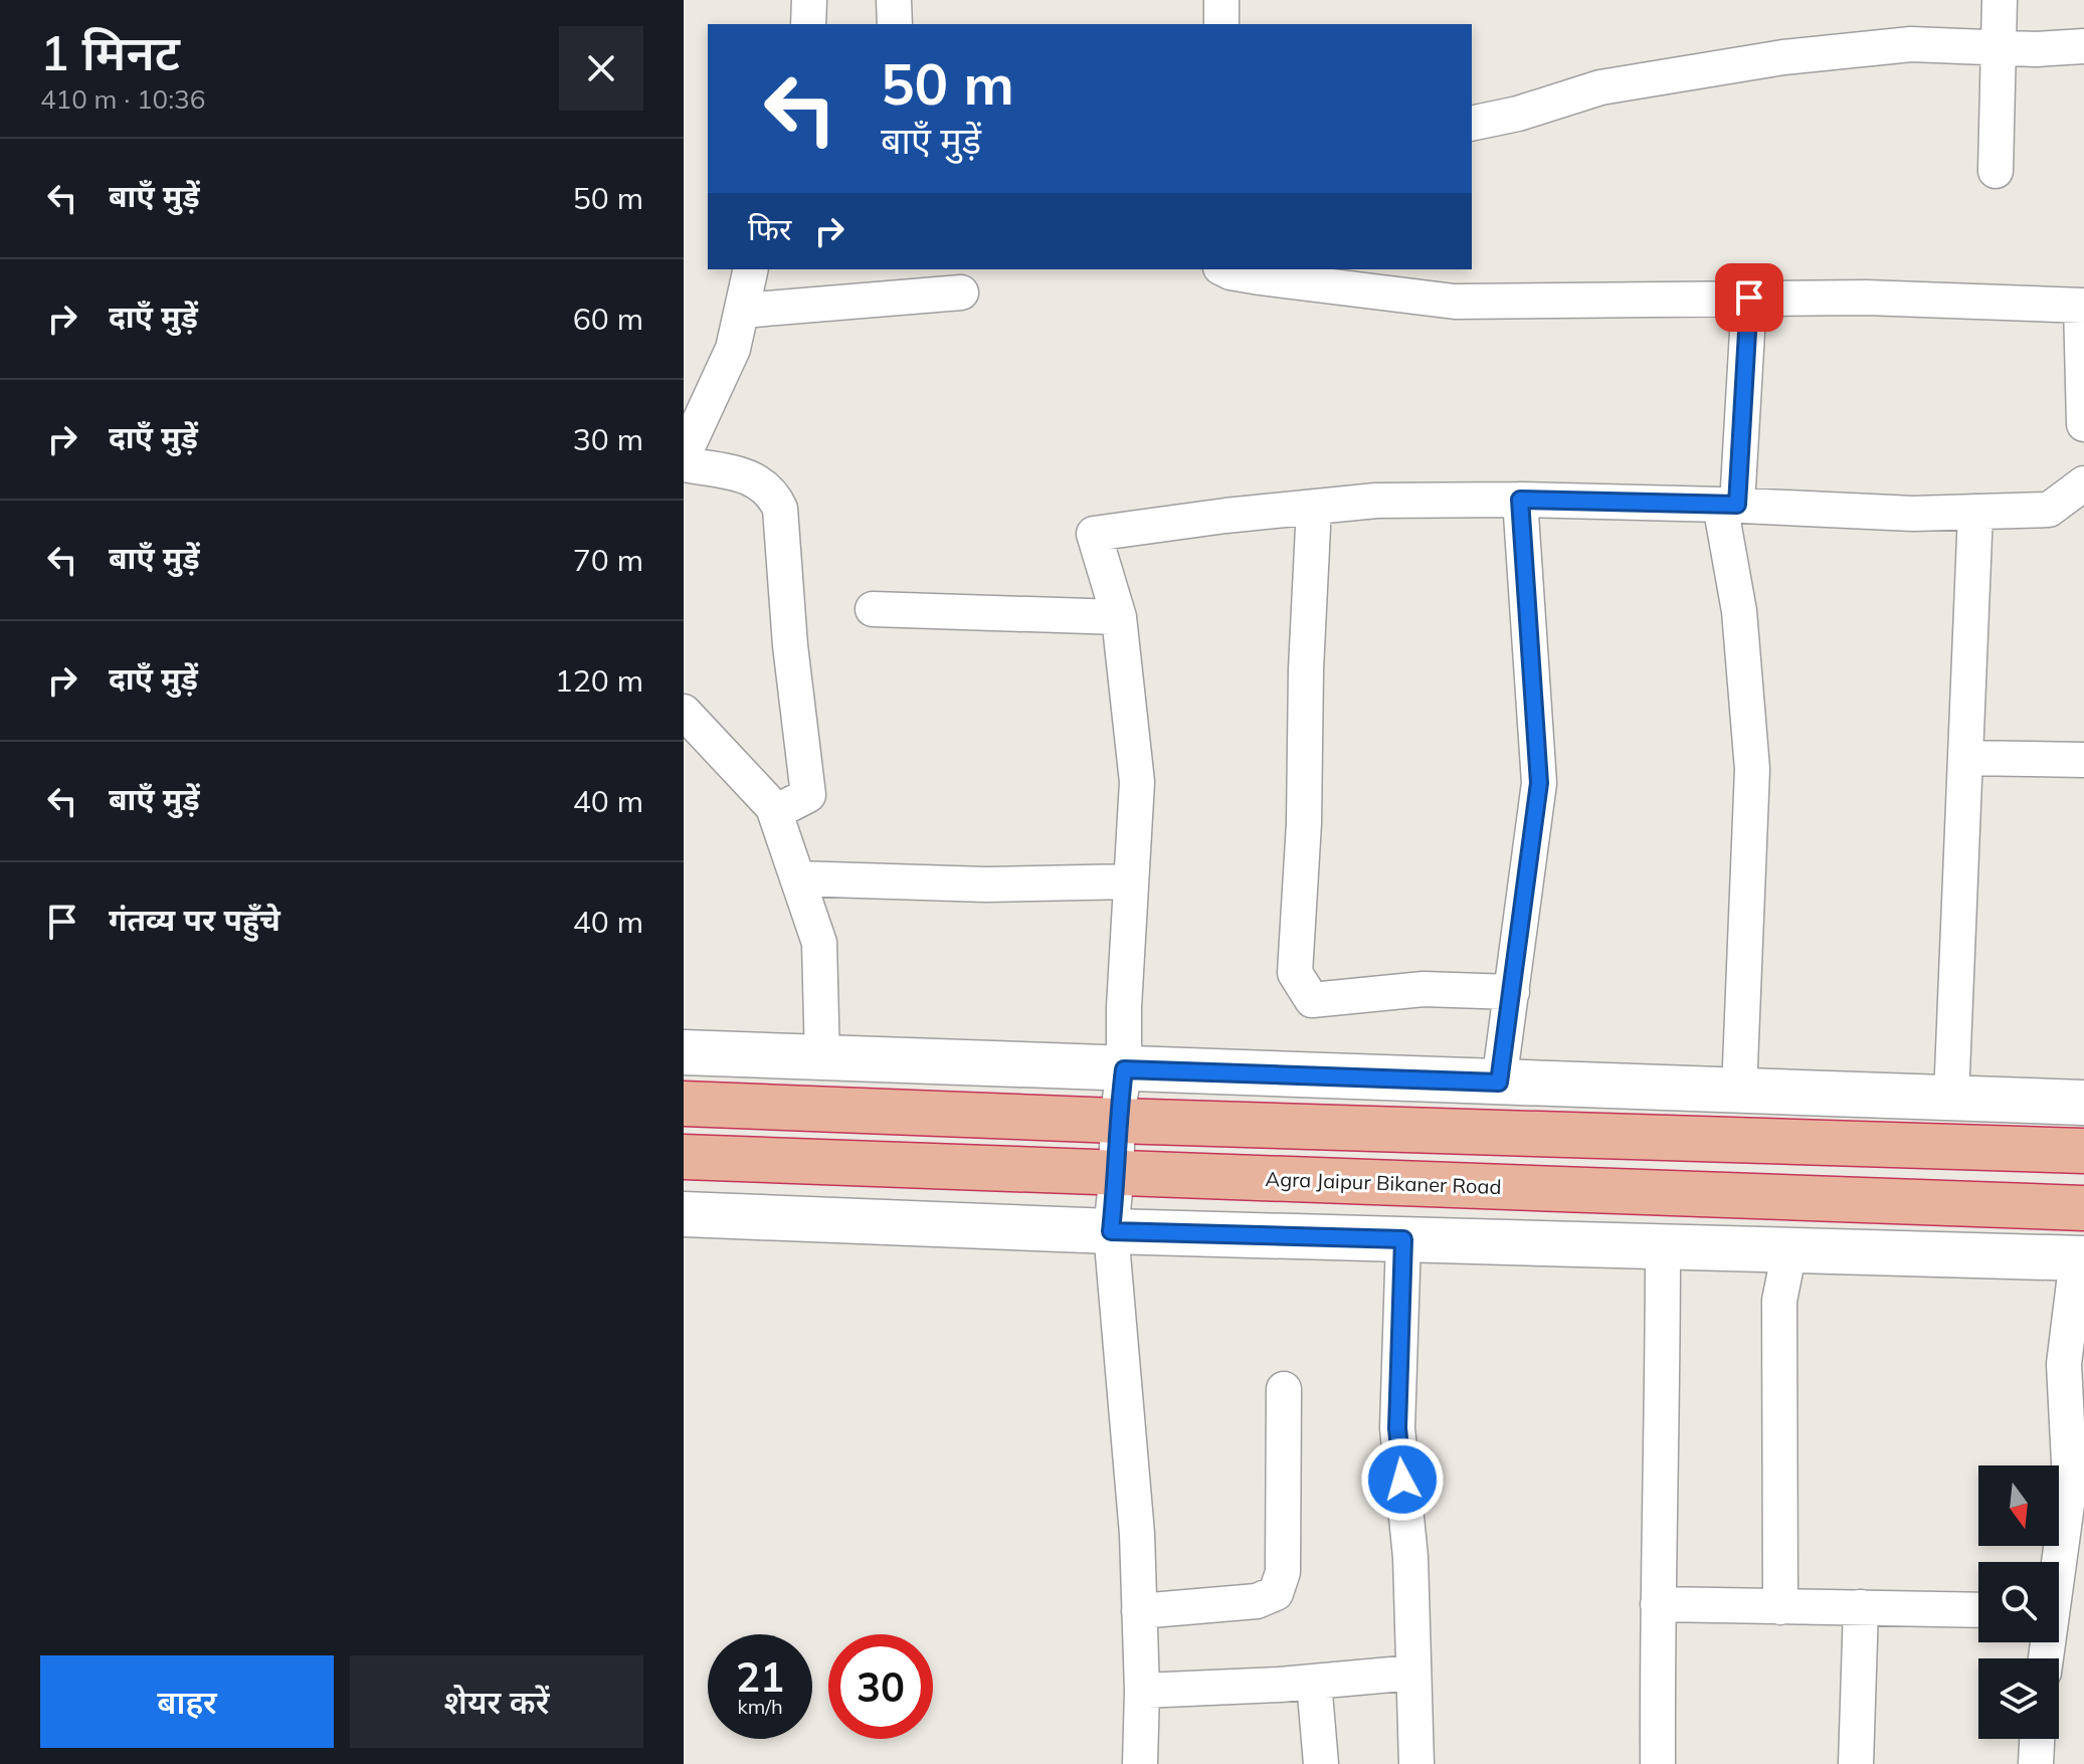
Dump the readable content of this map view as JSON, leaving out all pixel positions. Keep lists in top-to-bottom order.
{
  "streets": {
    "highway": ["Agra Jaipur Bikaner Road"]
  },
  "north": "bottom",
  "page": {
    "heading": ["1 मिनट", "410 m · 10:36"],
    "turn": ["50 m", "बाएँ मुड़ें"],
    "list": [
      {
        "name": "बाएँ मुड़ें",
        "value": "50 m"
      },
      {
        "name": "दाएँ मुड़ें",
        "value": "60 m"
      },
      {
        "name": "दाएँ मुड़ें",
        "value": "30 m"
      },
      {
        "name": "बाएँ मुड़ें",
        "value": "70 m"
      },
      {
        "name": "दाएँ मुड़ें",
        "value": "120 m"
      },
      {
        "name": "बाएँ मुड़ें",
        "value": "40 m"
      },
      {
        "name": "गंतव्य पर पहुँचे",
        "value": "40 m"
      }
    ],
    "then": "फिर",
    "speed": "21 km/h",
    "limit": "30",
    "buttons": ["बाहर", "शेयर करें"]
  }
}
